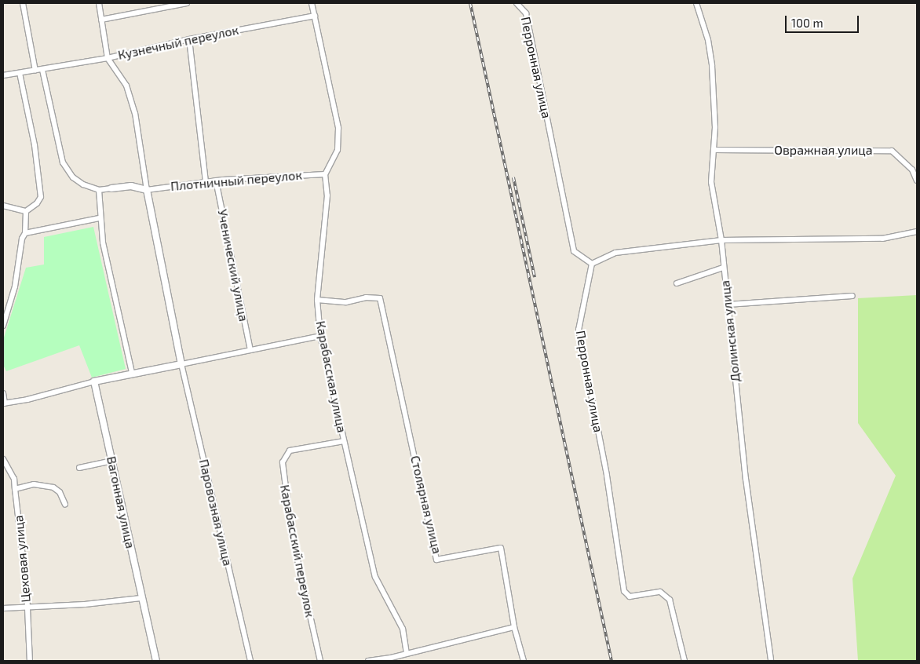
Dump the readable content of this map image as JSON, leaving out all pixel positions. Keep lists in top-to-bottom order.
{
  "streets": {
    "street": [
      "Кузнечный переулок",
      "Перронная улица",
      "Овражная улица",
      "Плотничный переулок",
      "Ученический улица",
      "Долинская улица",
      "Карабасская улица",
      "Вагонная улица",
      "Столярная улица",
      "Паровозная улица",
      "Карабасский переулок",
      "Цеховая улица"
    ]
  },
  "crossings": [
    ["Овражная улица", "Долинская улица"],
    ["Плотничный переулок", "Ученический улица"],
    ["Плотничный переулок", "Карабасская улица"],
    ["Карабасская улица", "Столярная улица"],
    ["Карабасская улица", "Карабасский переулок"]
  ],
  "scale_bar": "100 m"
}
